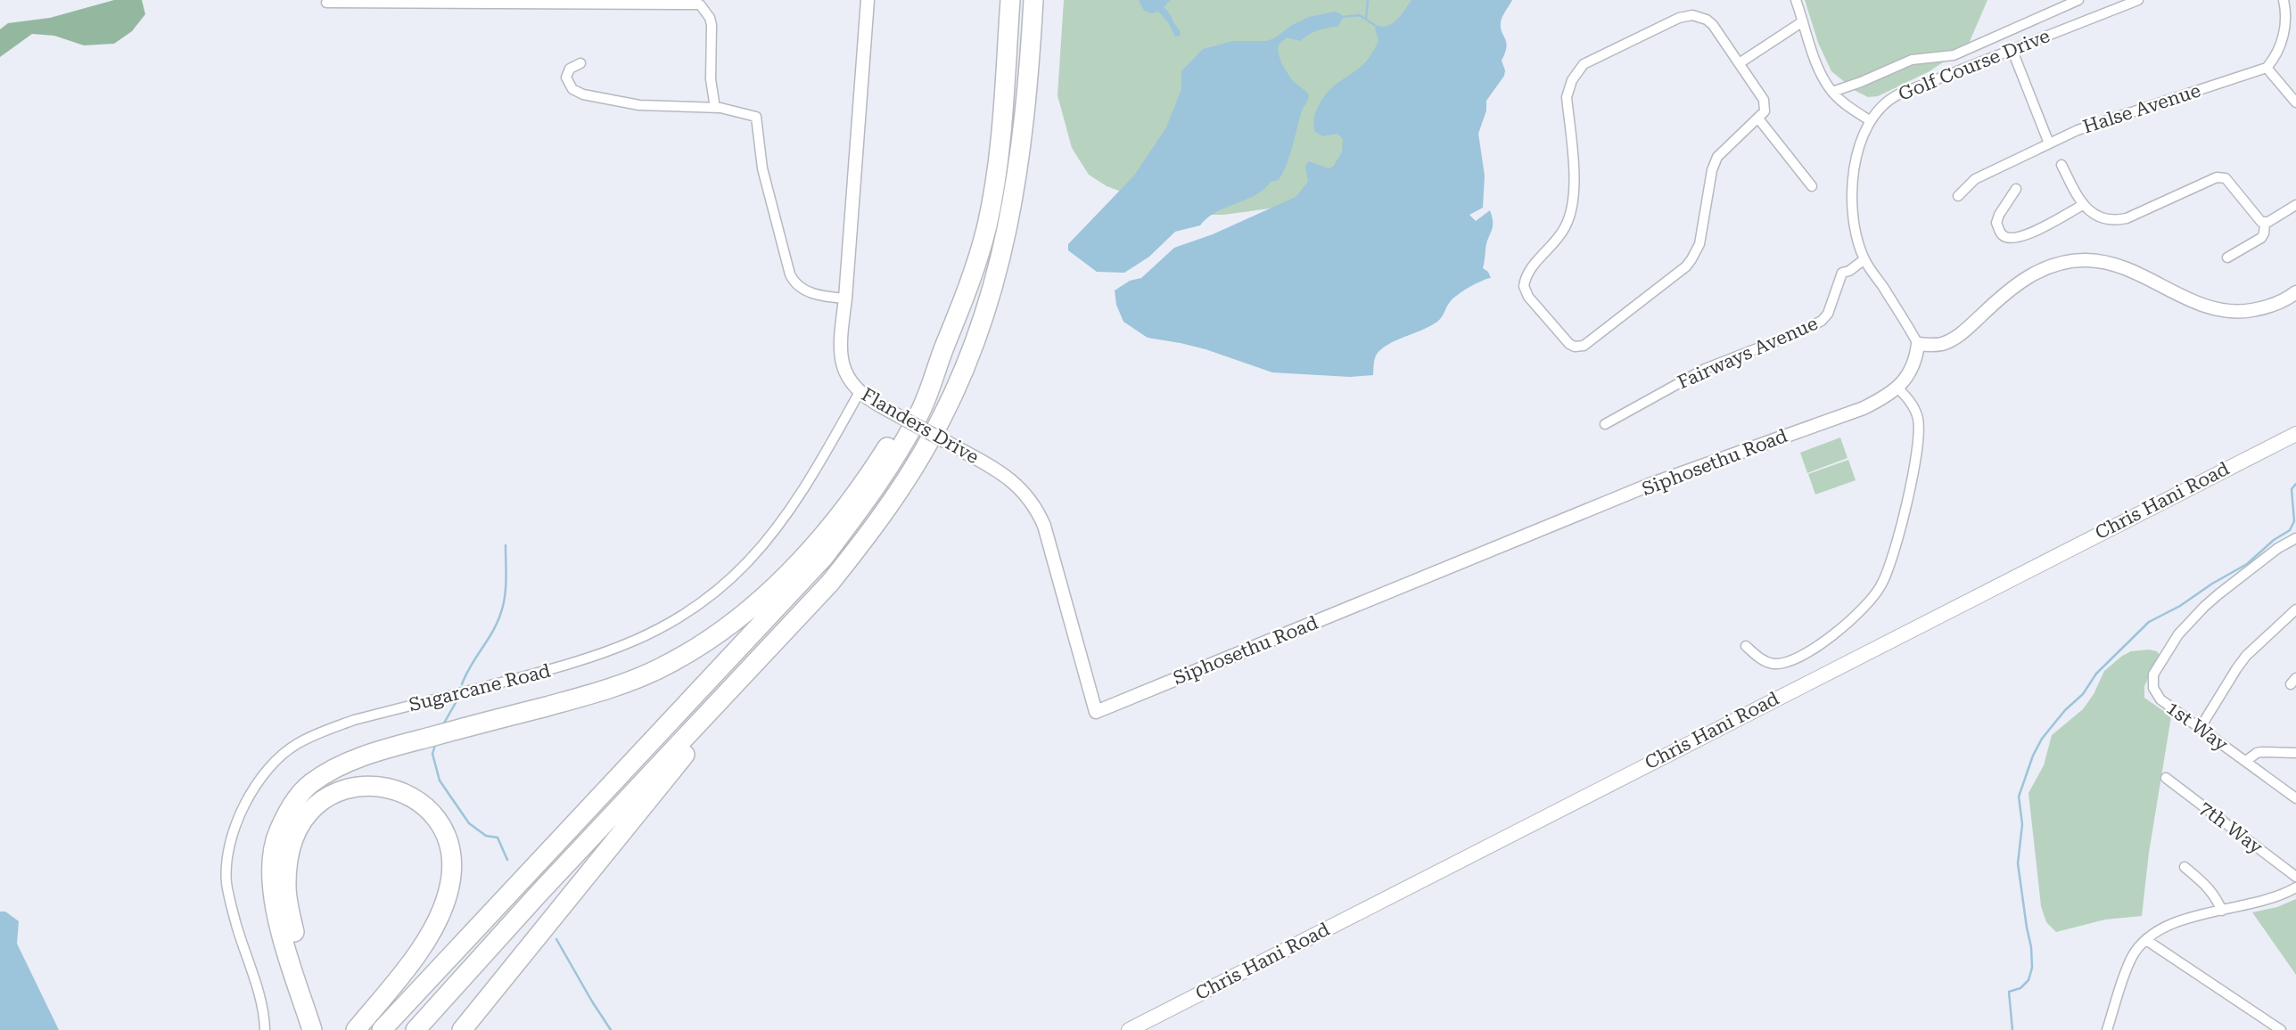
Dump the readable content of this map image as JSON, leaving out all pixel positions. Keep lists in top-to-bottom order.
{
  "streets": {
    "main road": ["Chris Hani Road"],
    "street": [
      "Golf Course Drive",
      "Halse Avenue",
      "Fairways Avenue",
      "Flanders Drive",
      "Siphosethu Road",
      "Sugarcane Road",
      "1st Way",
      "7th Way"
    ]
  },
  "crossings": [
    ["Golf Course Drive", "Fairways Avenue"],
    ["Golf Course Drive", "Siphosethu Road"],
    ["Flanders Drive", "Siphosethu Road"],
    ["Flanders Drive", "Sugarcane Road"]
  ]
}
